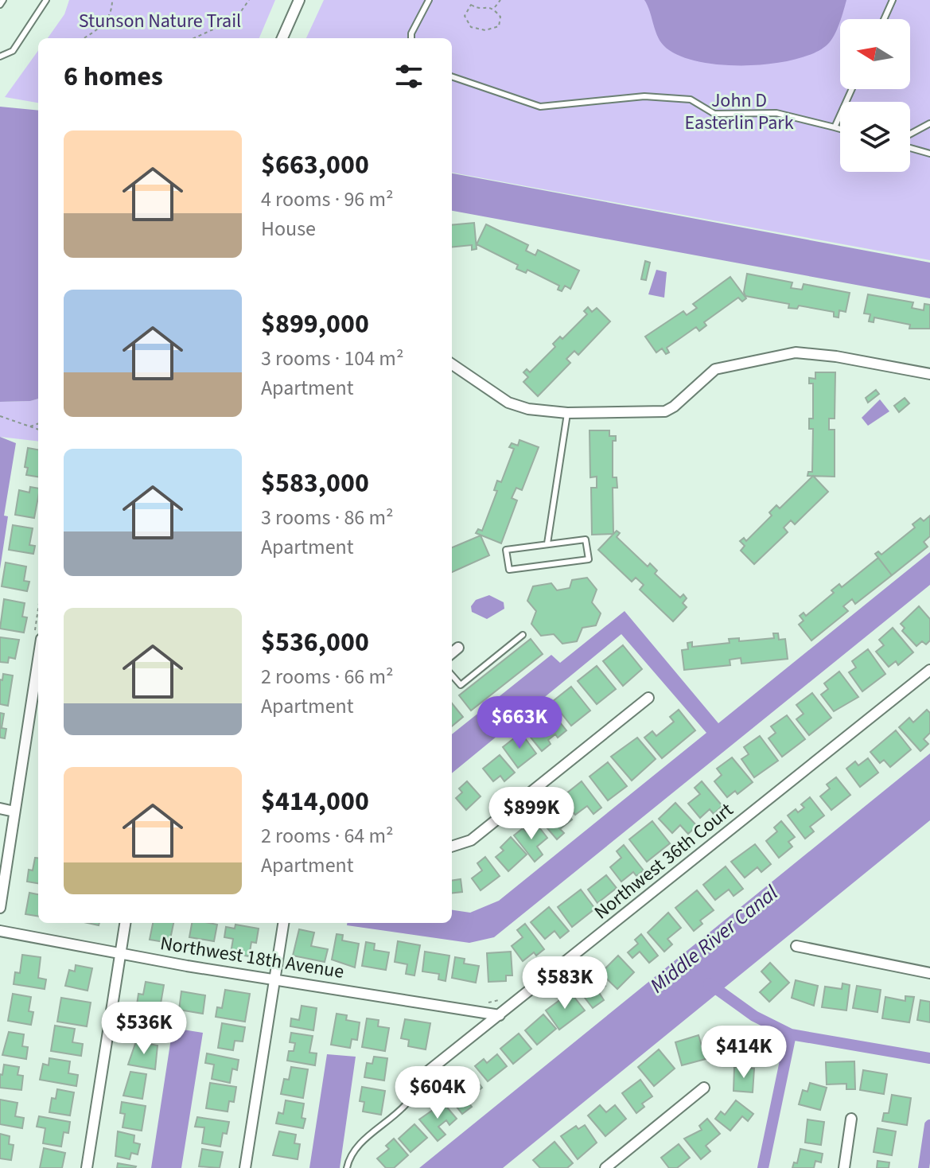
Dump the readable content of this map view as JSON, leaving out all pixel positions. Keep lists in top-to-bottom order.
{
  "streets": {
    "street": ["Northwest 36th Court", "Northwest 18th Avenue"]
  },
  "crossings": [
    ["Northwest 36th Court", "Northwest 18th Avenue"]
  ],
  "water": ["Middle River Canal"],
  "parks": ["Stunson Nature Trail", "John D Easterlin Park"],
  "north": "left",
  "page": {
    "heading": "6 homes",
    "list": [
      {
        "name": "$663,000",
        "note": "4 rooms · 96 m² · House"
      },
      {
        "name": "$899,000",
        "note": "3 rooms · 104 m² · Apartment"
      },
      {
        "name": "$583,000",
        "note": "3 rooms · 86 m² · Apartment"
      },
      {
        "name": "$536,000",
        "note": "2 rooms · 66 m² · Apartment"
      },
      {
        "name": "$414,000",
        "note": "2 rooms · 64 m² · Apartment"
      }
    ],
    "price": [
      "$663K",
      "$899K",
      "$583K",
      "$536K",
      "$414K",
      "$604K"
    ]
  }
}
